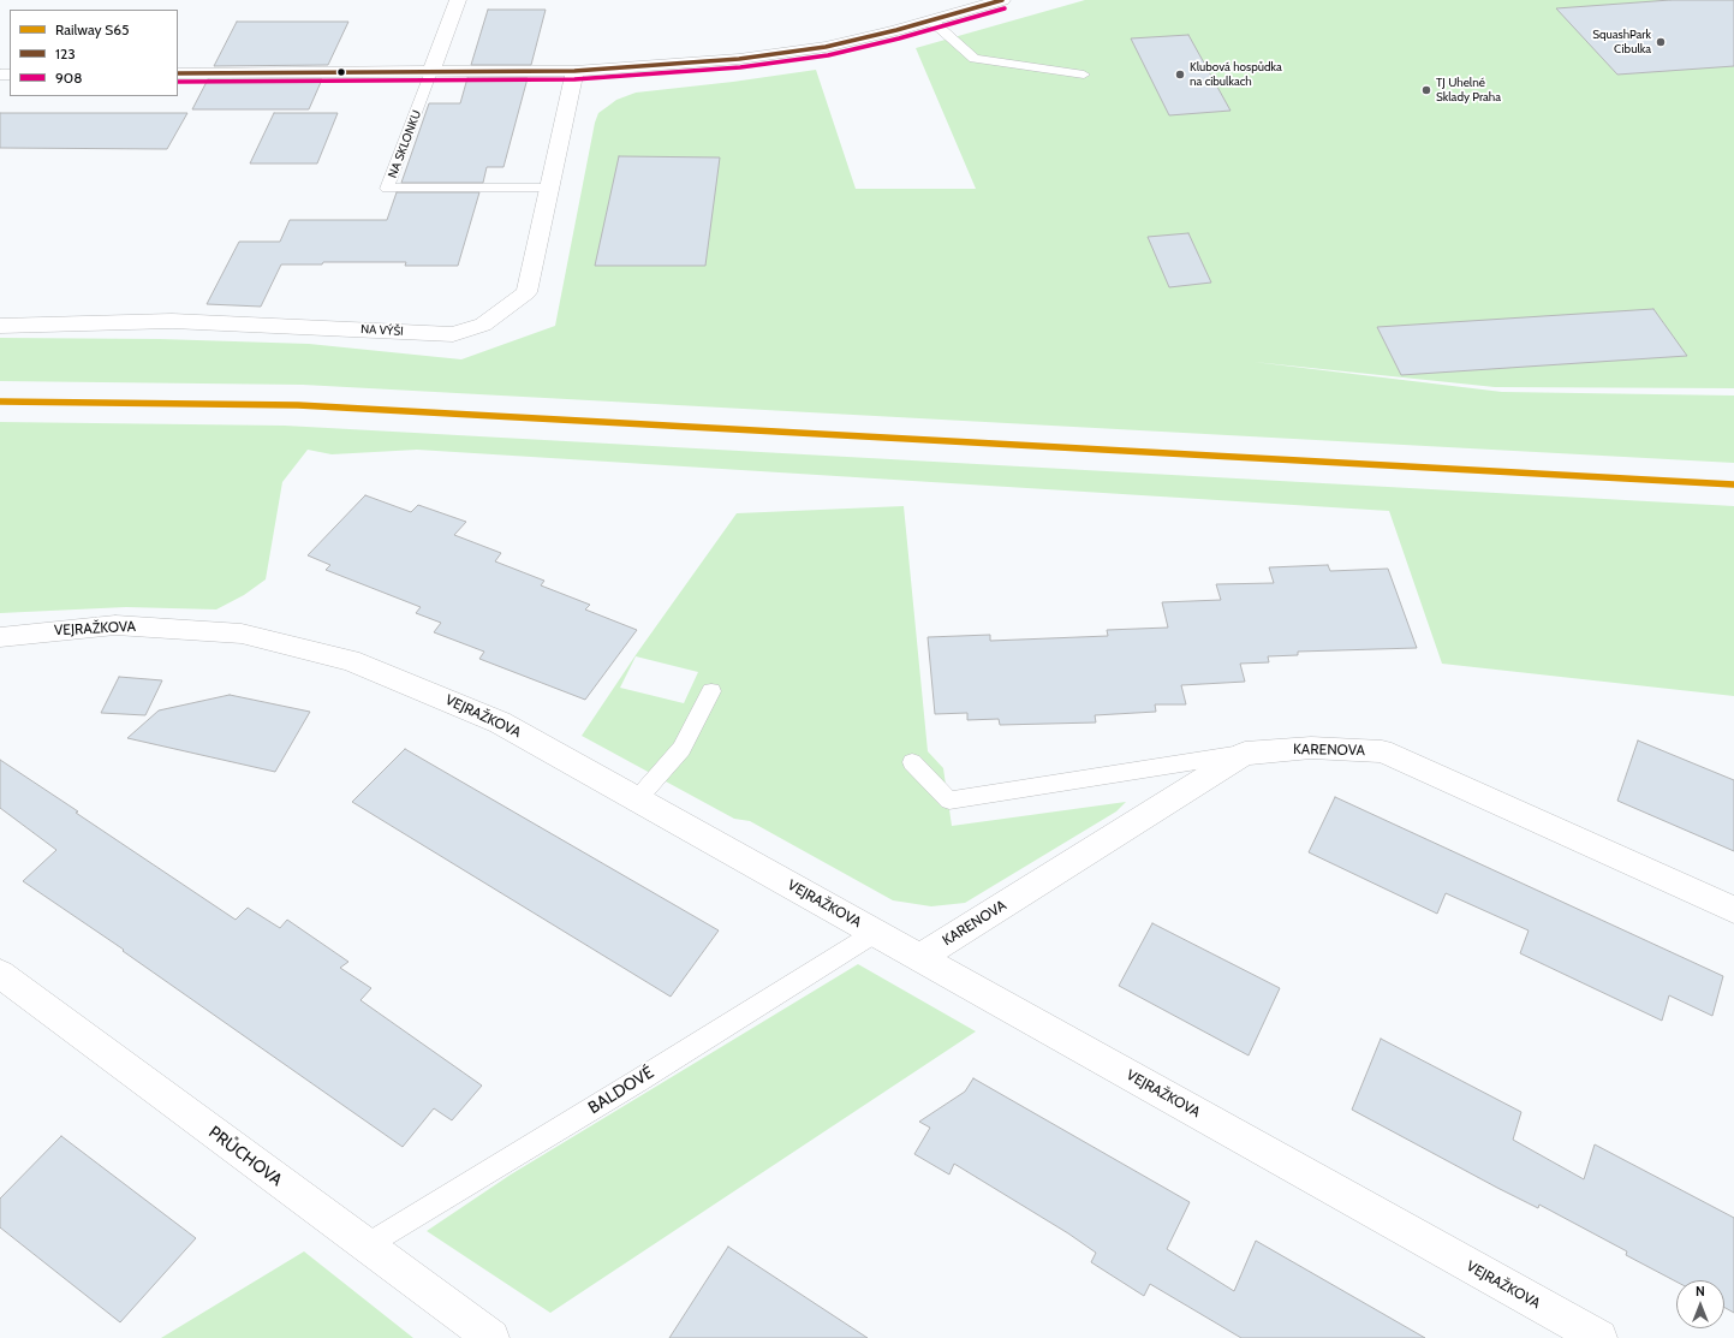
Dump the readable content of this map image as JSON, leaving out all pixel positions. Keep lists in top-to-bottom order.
{
  "streets": {
    "street": [
      "NA SKLONKU",
      "NA VÝŠI",
      "VEJRAŽKOVA",
      "KARENOVA",
      "PRŮCHOVA"
    ],
    "lane": ["BALDOVÉ"]
  },
  "crossings": [
    ["NA SKLONKU", "NA VÝŠI"],
    ["VEJRAŽKOVA", "KARENOVA"],
    ["VEJRAŽKOVA", "BALDOVÉ"],
    ["BALDOVÉ", "PRŮCHOVA"]
  ],
  "places": ["SquashPark Cibulka", "Klubová hospůdka na cibulkach", "TJ Uhelné Sklady Praha"],
  "lines": ["transit line 123", "transit line 908", "rail line S65"],
  "legend": ["Railway S65", "123", "908"],
  "north": "top"
}
